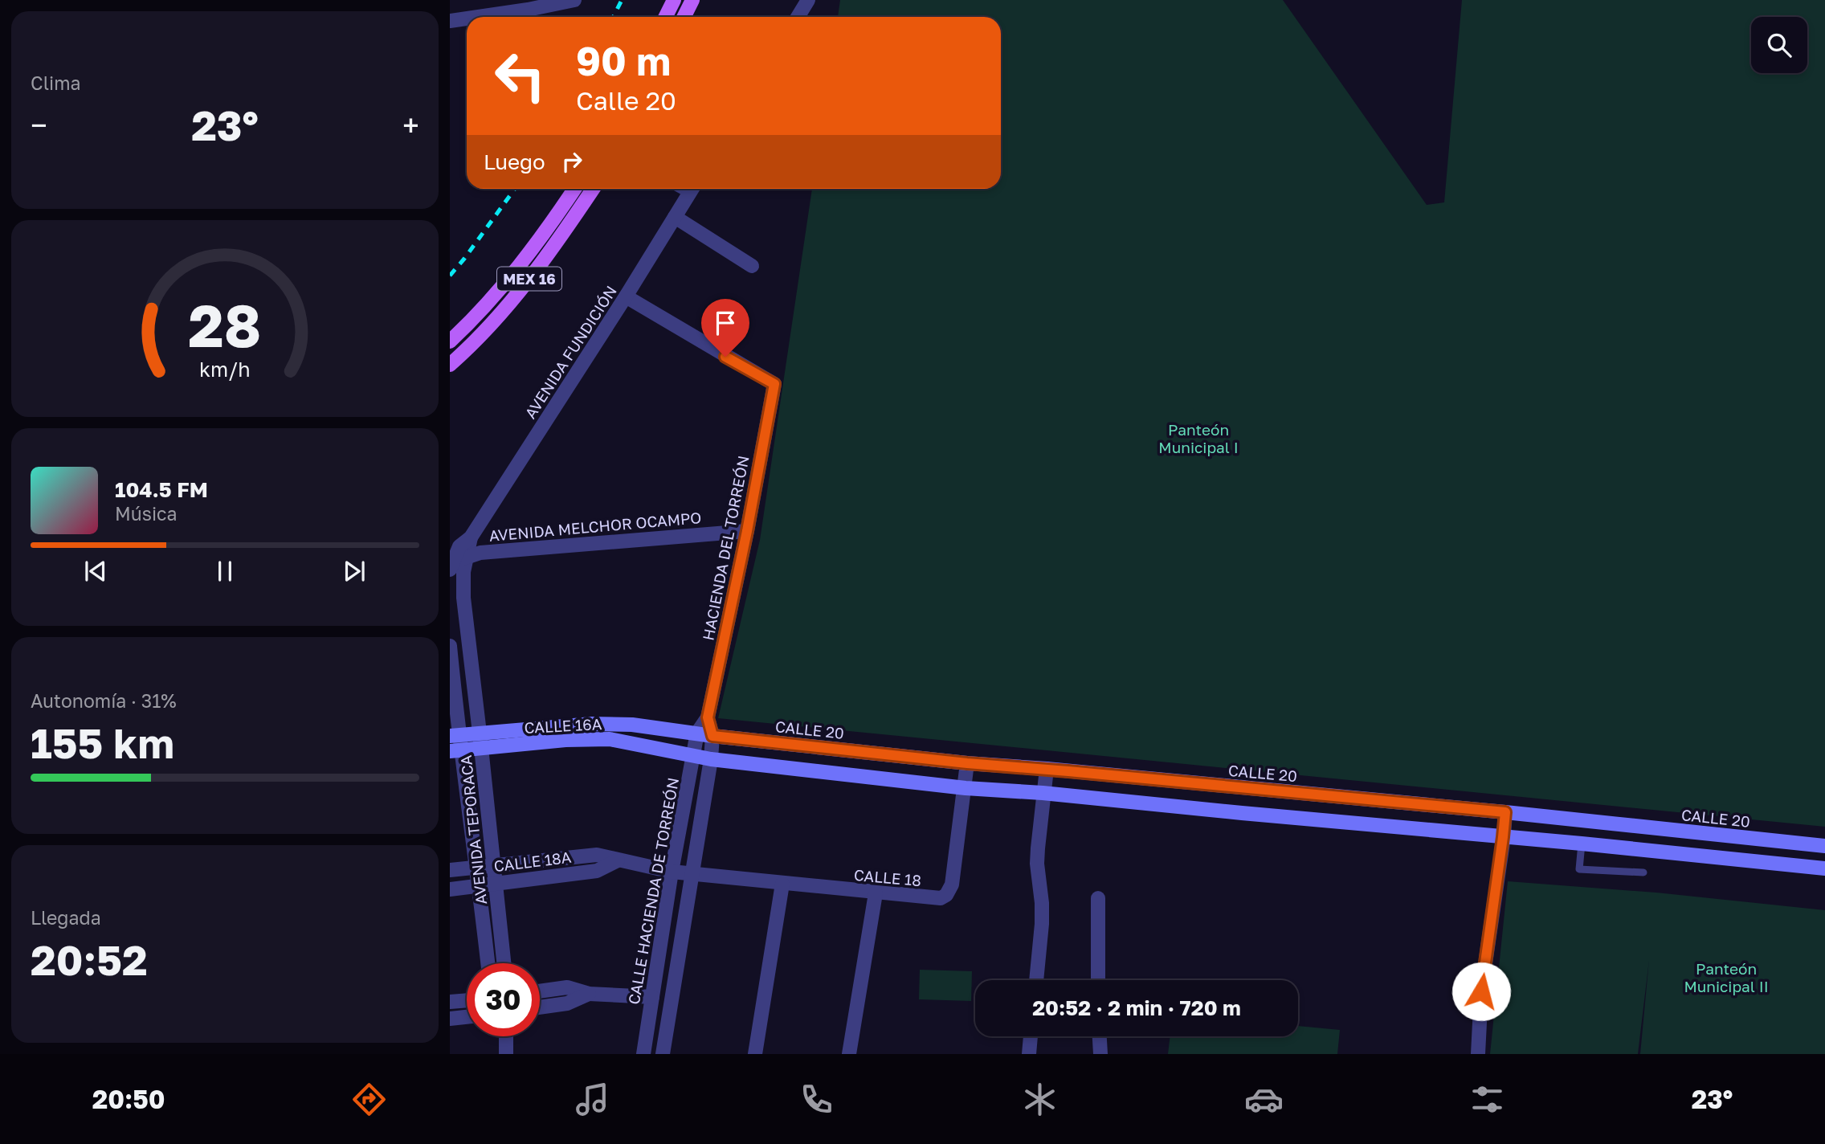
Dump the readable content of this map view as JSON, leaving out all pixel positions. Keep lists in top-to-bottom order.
{
  "streets": {
    "main road": ["MEX 16", "CALLE 16A", "CALLE 20"],
    "street": [
      "AVENIDA FUNDICIÓN",
      "AVENIDA MELCHOR OCAMPO",
      "HACIENDA DEL TORREÓN",
      "AVENIDA TEPORACA",
      "CALLE 18A",
      "CALLE 18",
      "CALLE HACIENDA DE TORREÓN"
    ]
  },
  "crossings": [
    ["AVENIDA FUNDICIÓN", "AVENIDA MELCHOR OCAMPO"],
    ["AVENIDA FUNDICIÓN", "HACIENDA DEL TORREÓN"],
    ["AVENIDA FUNDICIÓN", "AVENIDA TEPORACA"],
    ["AVENIDA MELCHOR OCAMPO", "HACIENDA DEL TORREÓN"],
    ["AVENIDA MELCHOR OCAMPO", "AVENIDA TEPORACA"],
    ["HACIENDA DEL TORREÓN", "CALLE 16A"],
    ["HACIENDA DEL TORREÓN", "CALLE 20"],
    ["HACIENDA DEL TORREÓN", "CALLE HACIENDA DE TORREÓN"],
    ["CALLE 16A", "CALLE 20"],
    ["CALLE 16A", "AVENIDA TEPORACA"],
    ["CALLE 16A", "CALLE HACIENDA DE TORREÓN"],
    ["CALLE 20", "CALLE 18"],
    ["CALLE 20", "CALLE HACIENDA DE TORREÓN"],
    ["AVENIDA TEPORACA", "CALLE 18A"],
    ["CALLE 18A", "CALLE 18"],
    ["CALLE 18A", "CALLE HACIENDA DE TORREÓN"]
  ],
  "parks": ["Panteón Municipal I", "Panteón Municipal II"],
  "page": {
    "tile": [
      "Clima",
      ["Autonomía · 31%", "155 km"],
      ["Llegada", "20:52"]
    ],
    "turn": ["90 m", "Calle 20"],
    "heat": ["−", "23°", "+"],
    "then": "Luego",
    "song": ["104.5 FM", "Música"],
    "limit": "30",
    "trip": "20:52 · 2 min · 720 m",
    "tabs": ["20:50", "23°"],
    "gauge": ["28", "km/h"]
  }
}
